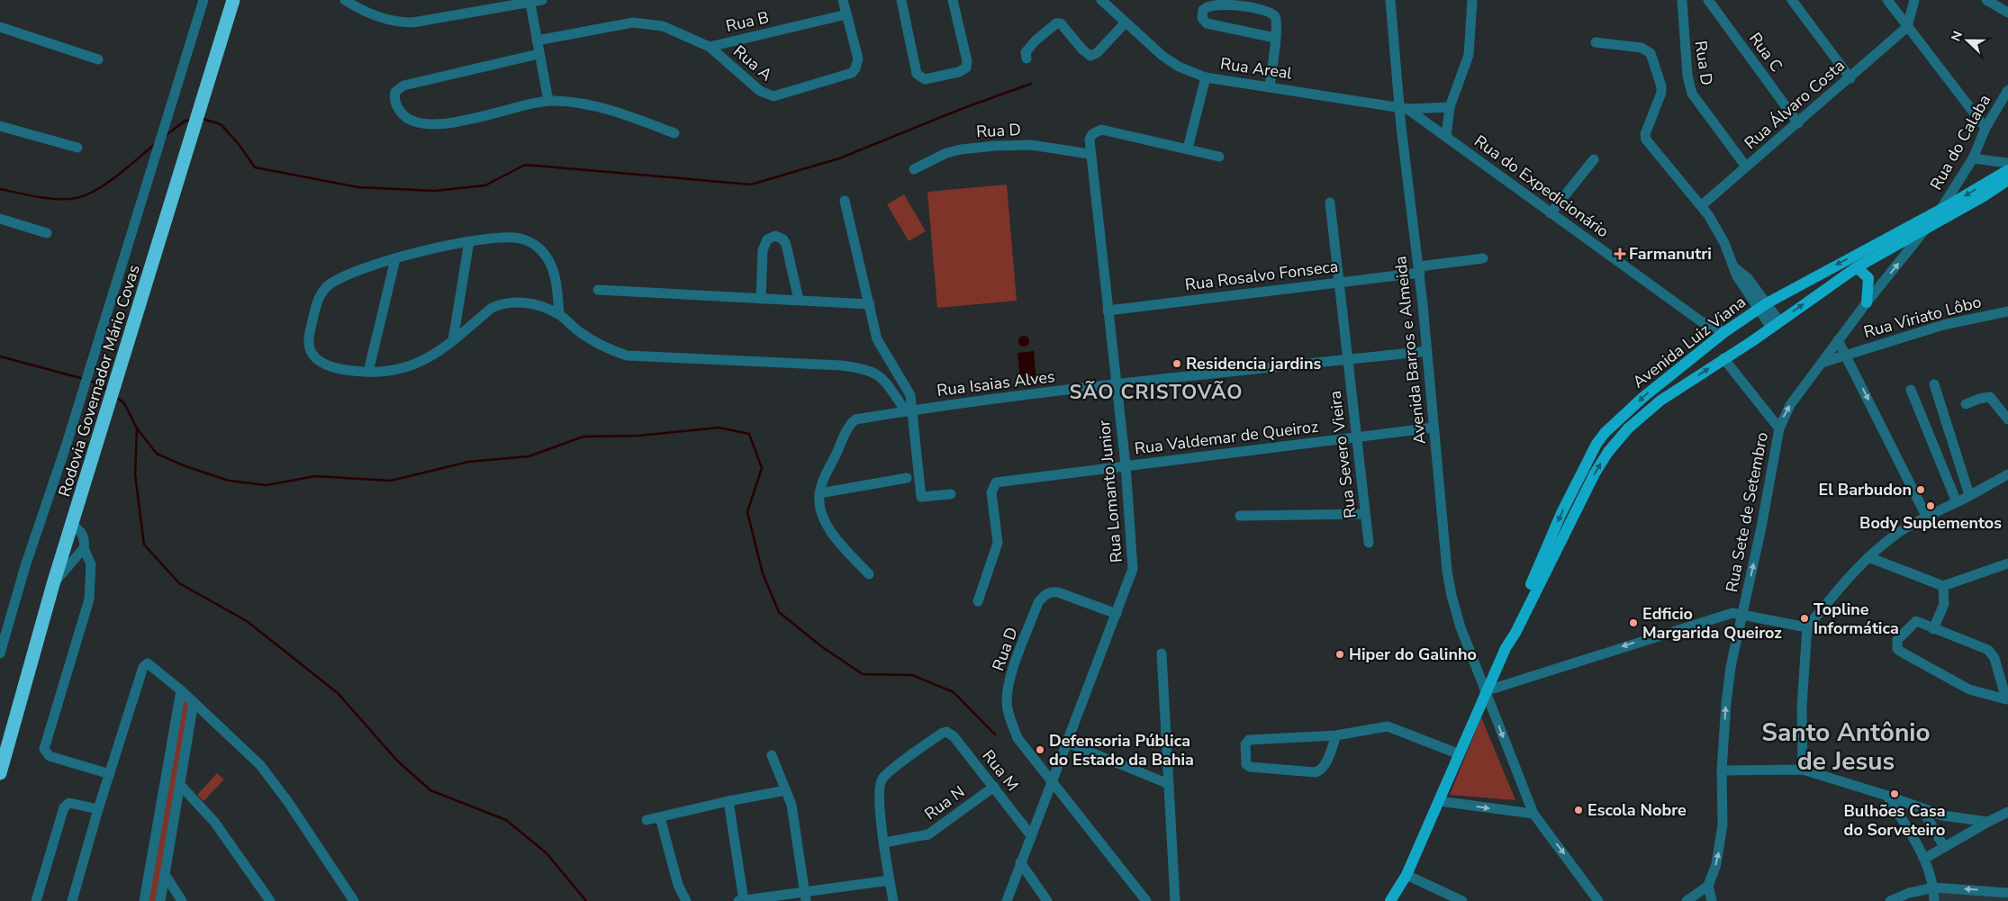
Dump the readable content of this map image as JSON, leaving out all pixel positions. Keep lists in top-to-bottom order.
{
  "streets": {
    "highway": ["Rodovia Governador Mário Covas"],
    "main road": ["Avenida Luiz Viana"],
    "street": [
      "Rua B",
      "Rua C",
      "Rua A",
      "Rua D",
      "Rua Areal",
      "Rua Álvaro Costa",
      "Rua do Calaba",
      "Rua do Expedicionário",
      "Rua Rosalvo Fonseca",
      "Rua Viriato Lôbo",
      "Avenida Barros e Almeida",
      "Rua Isaias Alves",
      "Rua Valdemar de Queiroz",
      "Rua Severo Vieira",
      "Rua Lomanto Junior",
      "Rua Sete de Setembro",
      "Rua M",
      "Rua N"
    ]
  },
  "crossings": [
    ["Rua B", "Rua A"],
    ["Rua C", "Rua Álvaro Costa"],
    ["Rua D", "Rua Álvaro Costa"],
    ["Rua D", "Rua Lomanto Junior"],
    ["Rua Areal", "Rua do Expedicionário"],
    ["Rua Areal", "Avenida Barros e Almeida"],
    ["Rua do Calaba", "Avenida Luiz Viana"],
    ["Rua do Expedicionário", "Avenida Luiz Viana"],
    ["Rua do Expedicionário", "Avenida Barros e Almeida"],
    ["Rua Rosalvo Fonseca", "Avenida Barros e Almeida"],
    ["Rua Rosalvo Fonseca", "Rua Severo Vieira"],
    ["Rua Rosalvo Fonseca", "Rua Lomanto Junior"],
    ["Rua Viriato Lôbo", "Rua Sete de Setembro"],
    ["Avenida Luiz Viana", "Avenida Barros e Almeida"],
    ["Avenida Luiz Viana", "Rua Sete de Setembro"],
    ["Avenida Barros e Almeida", "Rua Isaias Alves"],
    ["Avenida Barros e Almeida", "Rua Valdemar de Queiroz"],
    ["Rua Isaias Alves", "Rua Severo Vieira"],
    ["Rua Isaias Alves", "Rua Lomanto Junior"],
    ["Rua Valdemar de Queiroz", "Rua Severo Vieira"],
    ["Rua Valdemar de Queiroz", "Rua Lomanto Junior"],
    ["Rua Lomanto Junior", "Rua M"],
    ["Rua M", "Rua N"]
  ],
  "districts": ["SÃO CRISTOVÃO", "Santo Antônio de Jesus"],
  "places": {
    "health": ["Farmanutri"],
    "other": [
      "Residencia jardins",
      "El Barbudon",
      "Body Suplementos",
      "Topline Informática",
      "Edficio Margarida Queiroz",
      "Hiper do Galinho",
      "Defensoria Pública do Estado da Bahia",
      "Bulhões Casa do Sorveteiro",
      "Escola Nobre"
    ]
  },
  "north": "left"
}
